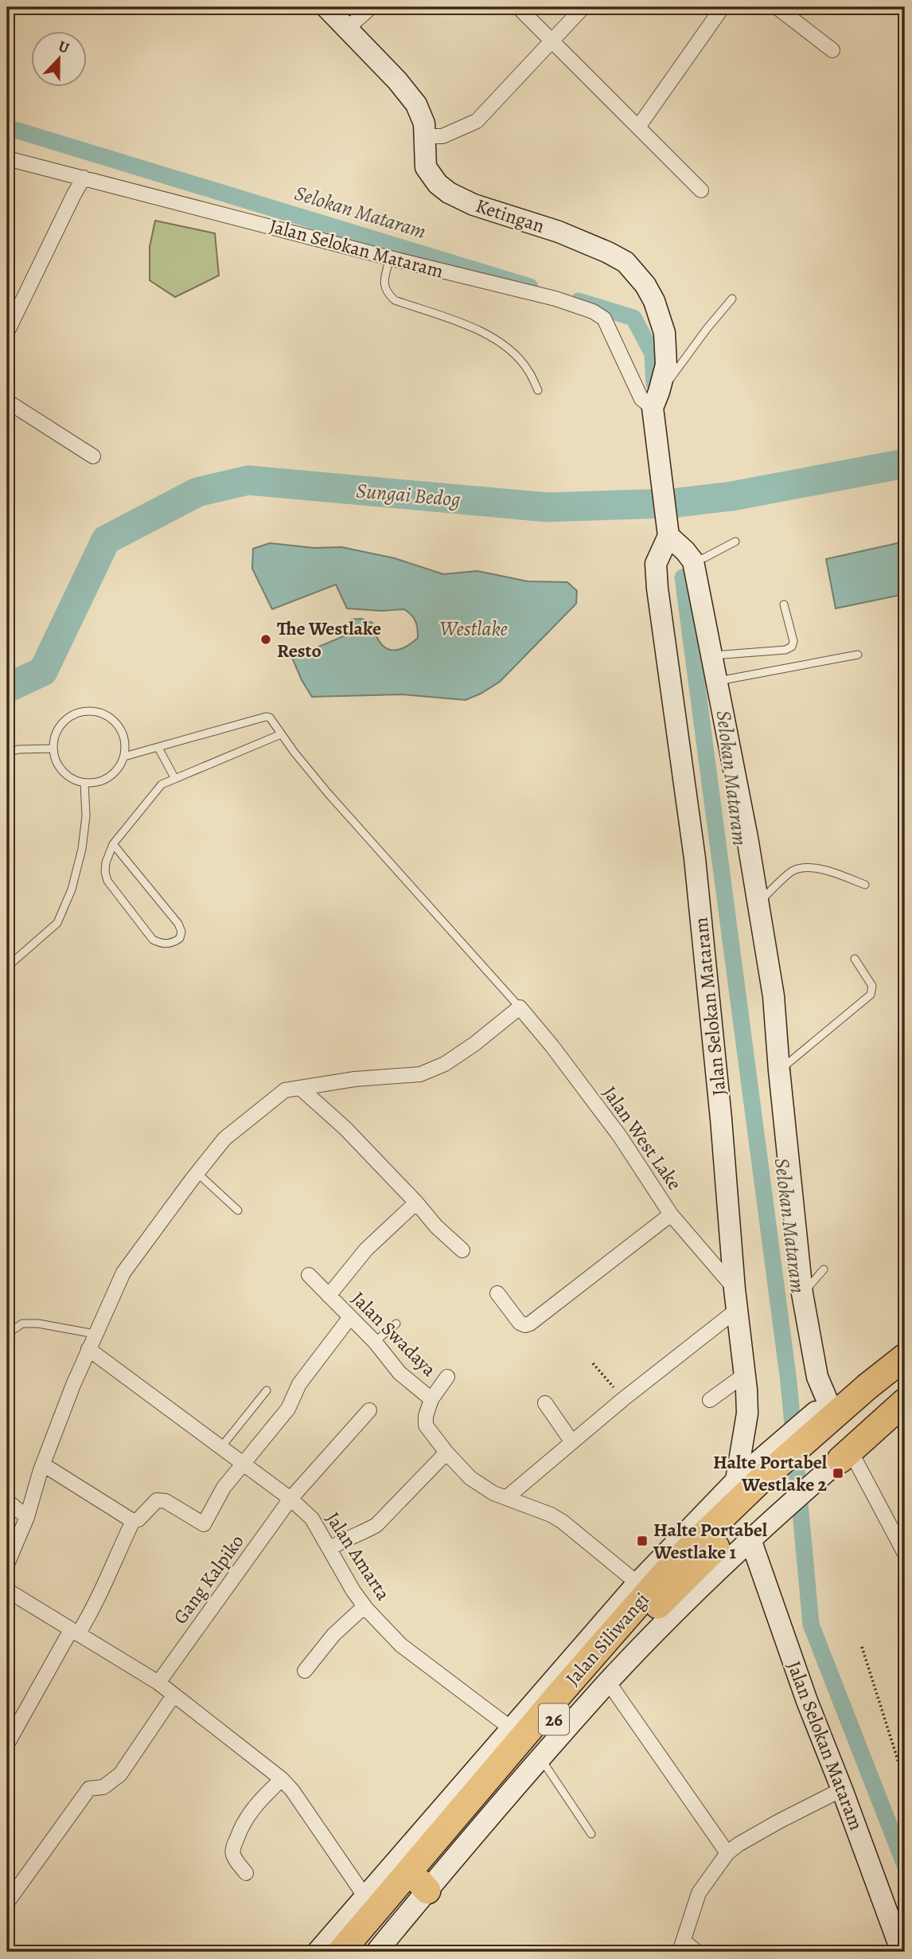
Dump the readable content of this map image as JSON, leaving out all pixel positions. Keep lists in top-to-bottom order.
{
  "streets": {
    "highway": ["Jalan Siliwangi", "26"],
    "street": [
      "Ketingan",
      "Jalan Selokan Mataram",
      "Jalan West Lake",
      "Jalan Swadaya",
      "Jalan Amarta",
      "Gang Kalpiko"
    ]
  },
  "crossings": [
    ["Ketingan", "Jalan Selokan Mataram"],
    ["Jalan Selokan Mataram", "Jalan West Lake"],
    ["Jalan Selokan Mataram", "Jalan Siliwangi"],
    ["Jalan Amarta", "Gang Kalpiko"]
  ],
  "water": ["Selokan Mataram", "Sungai Bedog", "Westlake"],
  "places": {
    "other": ["The Westlake Resto"],
    "transit": ["Halte Portabel Westlake 2", "Halte Portabel Westlake 1"]
  },
  "north": "top"
}
